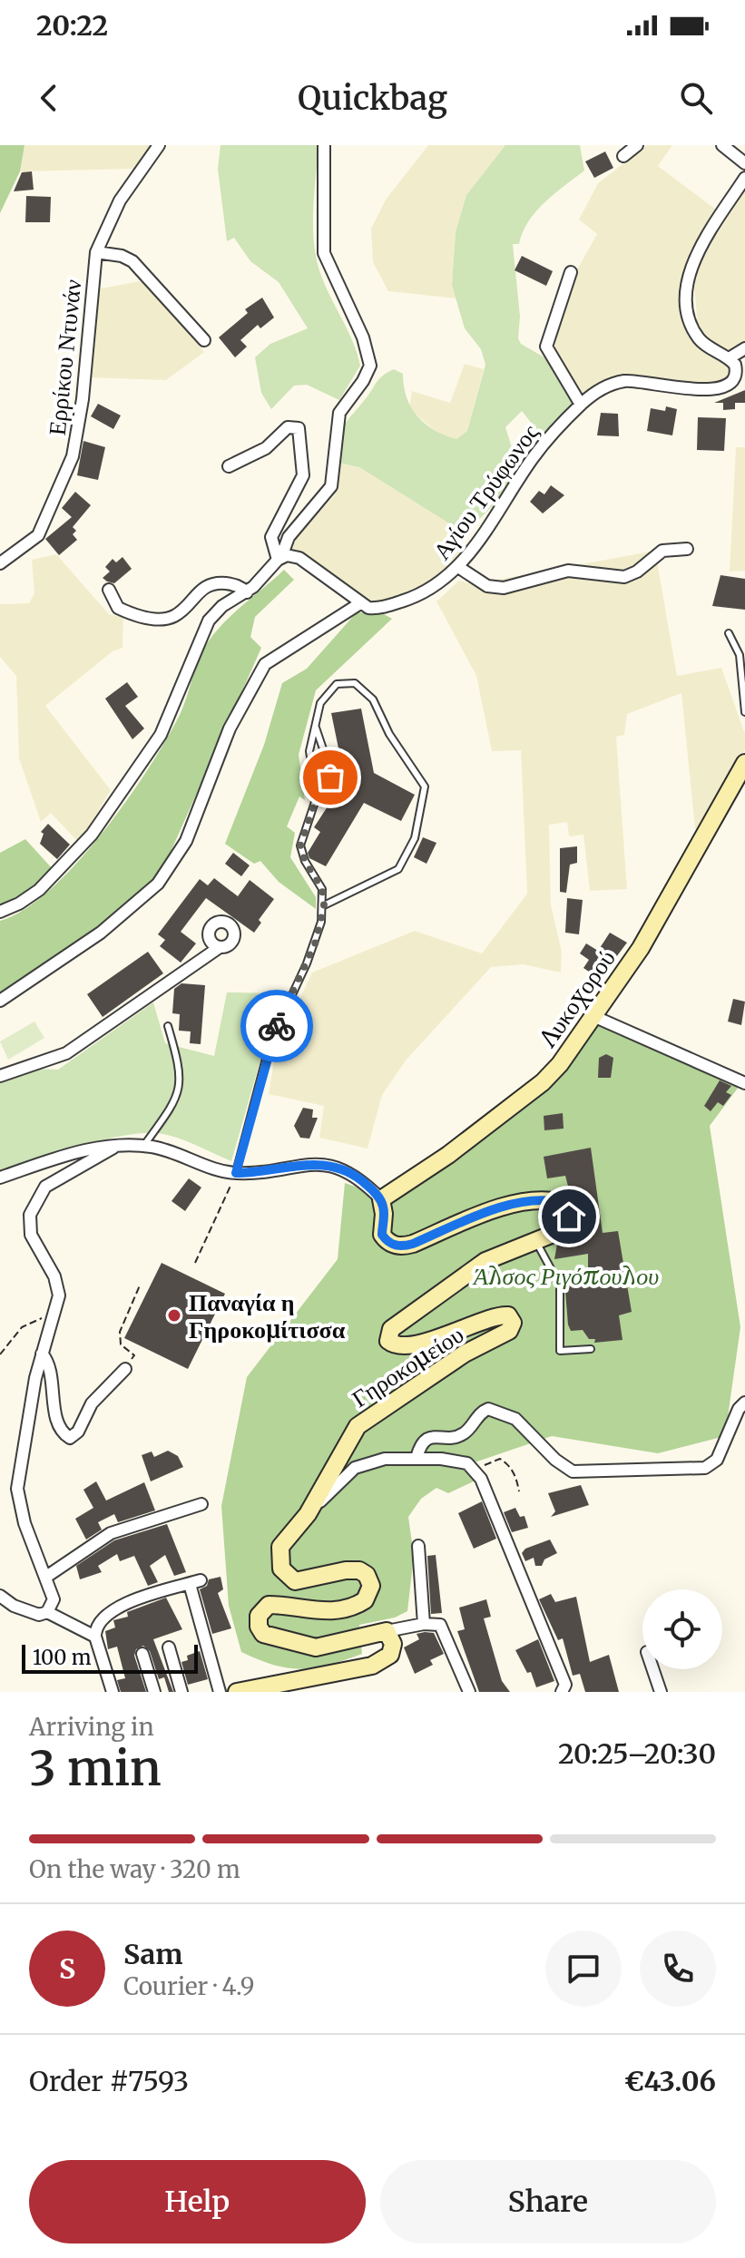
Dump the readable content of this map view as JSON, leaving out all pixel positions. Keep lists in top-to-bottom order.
{
  "streets": {
    "street": [
      "Ερρίκου Ντυνάν",
      "Αγίου Τρύφωνος",
      "Λυκοχορού",
      "Γηροκομείου"
    ]
  },
  "crossings": [
    ["Λυκοχορού", "Γηροκομείου"]
  ],
  "parks": ["Άλσος Ριγόπουλου"],
  "places": ["Παναγία η Γηροκομίτισσα"],
  "scale_bar": "100 m",
  "page": {
    "status": "20:22",
    "header": "Quickbag",
    "scale": "100 m",
    "heading": ["3 min", "Arriving in", "20:25–20:30"],
    "panel": [
      "Sam",
      "Courier · 4.9",
      "Order #7593",
      "€43.06"
    ],
    "bar": "On the way · 320 m",
    "round": "S",
    "buttons": ["Help", "Share"]
  }
}
